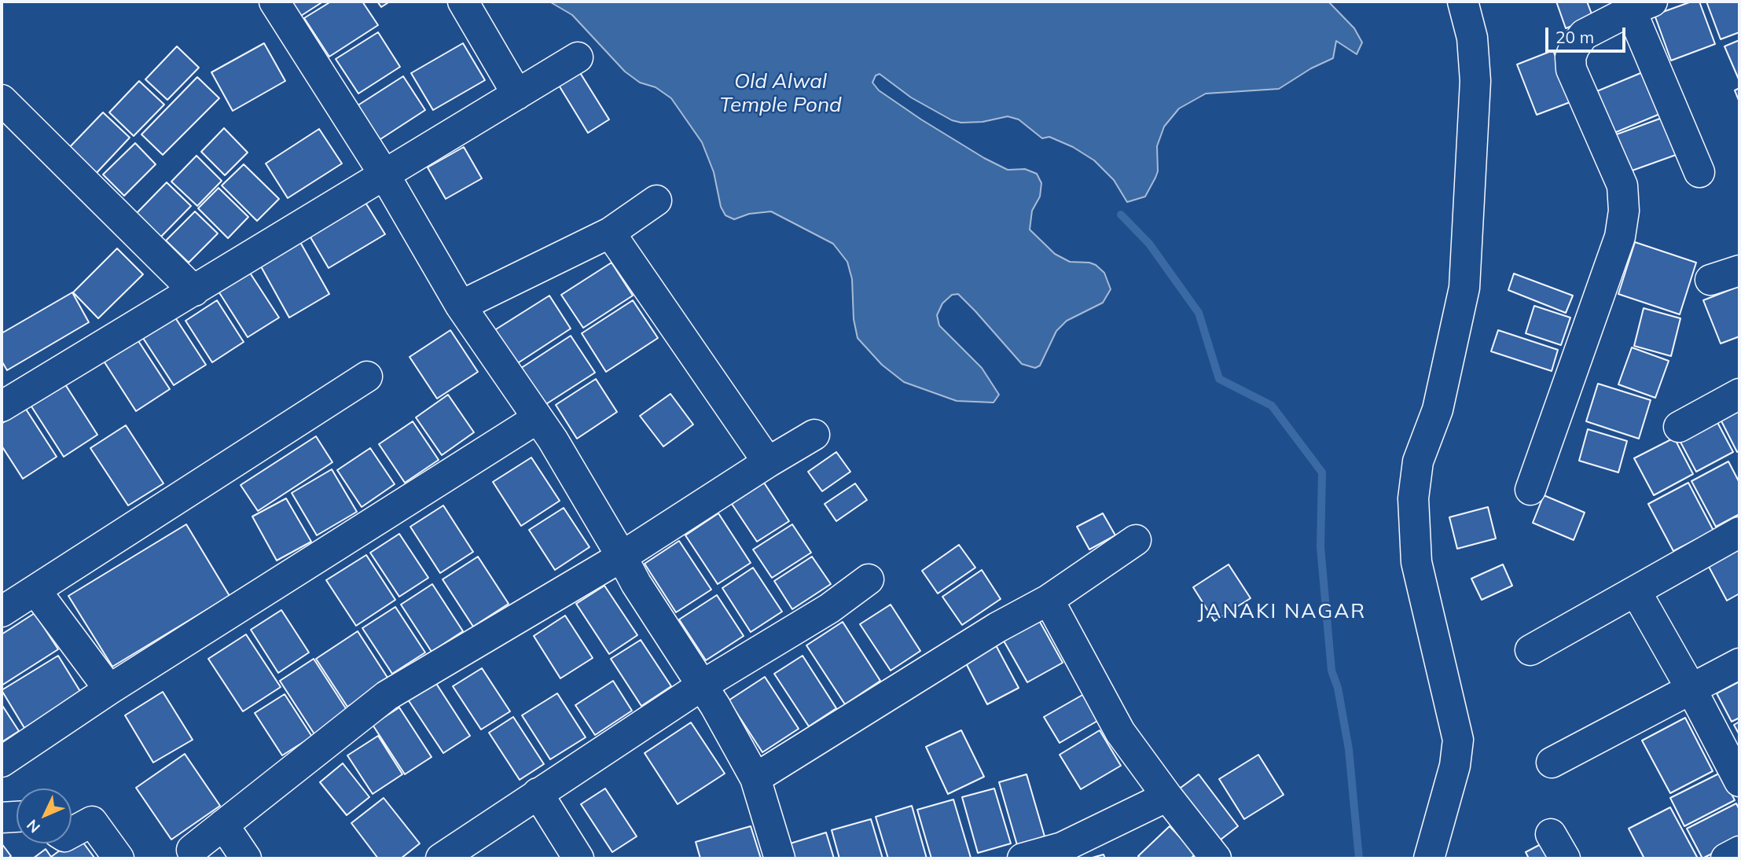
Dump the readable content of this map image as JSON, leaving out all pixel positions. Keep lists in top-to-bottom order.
{
  "districts": ["JANAKI NAGAR"],
  "water": ["Old Alwal Temple Pond"],
  "scale_bar": "20 m",
  "north": "bottom left"
}
